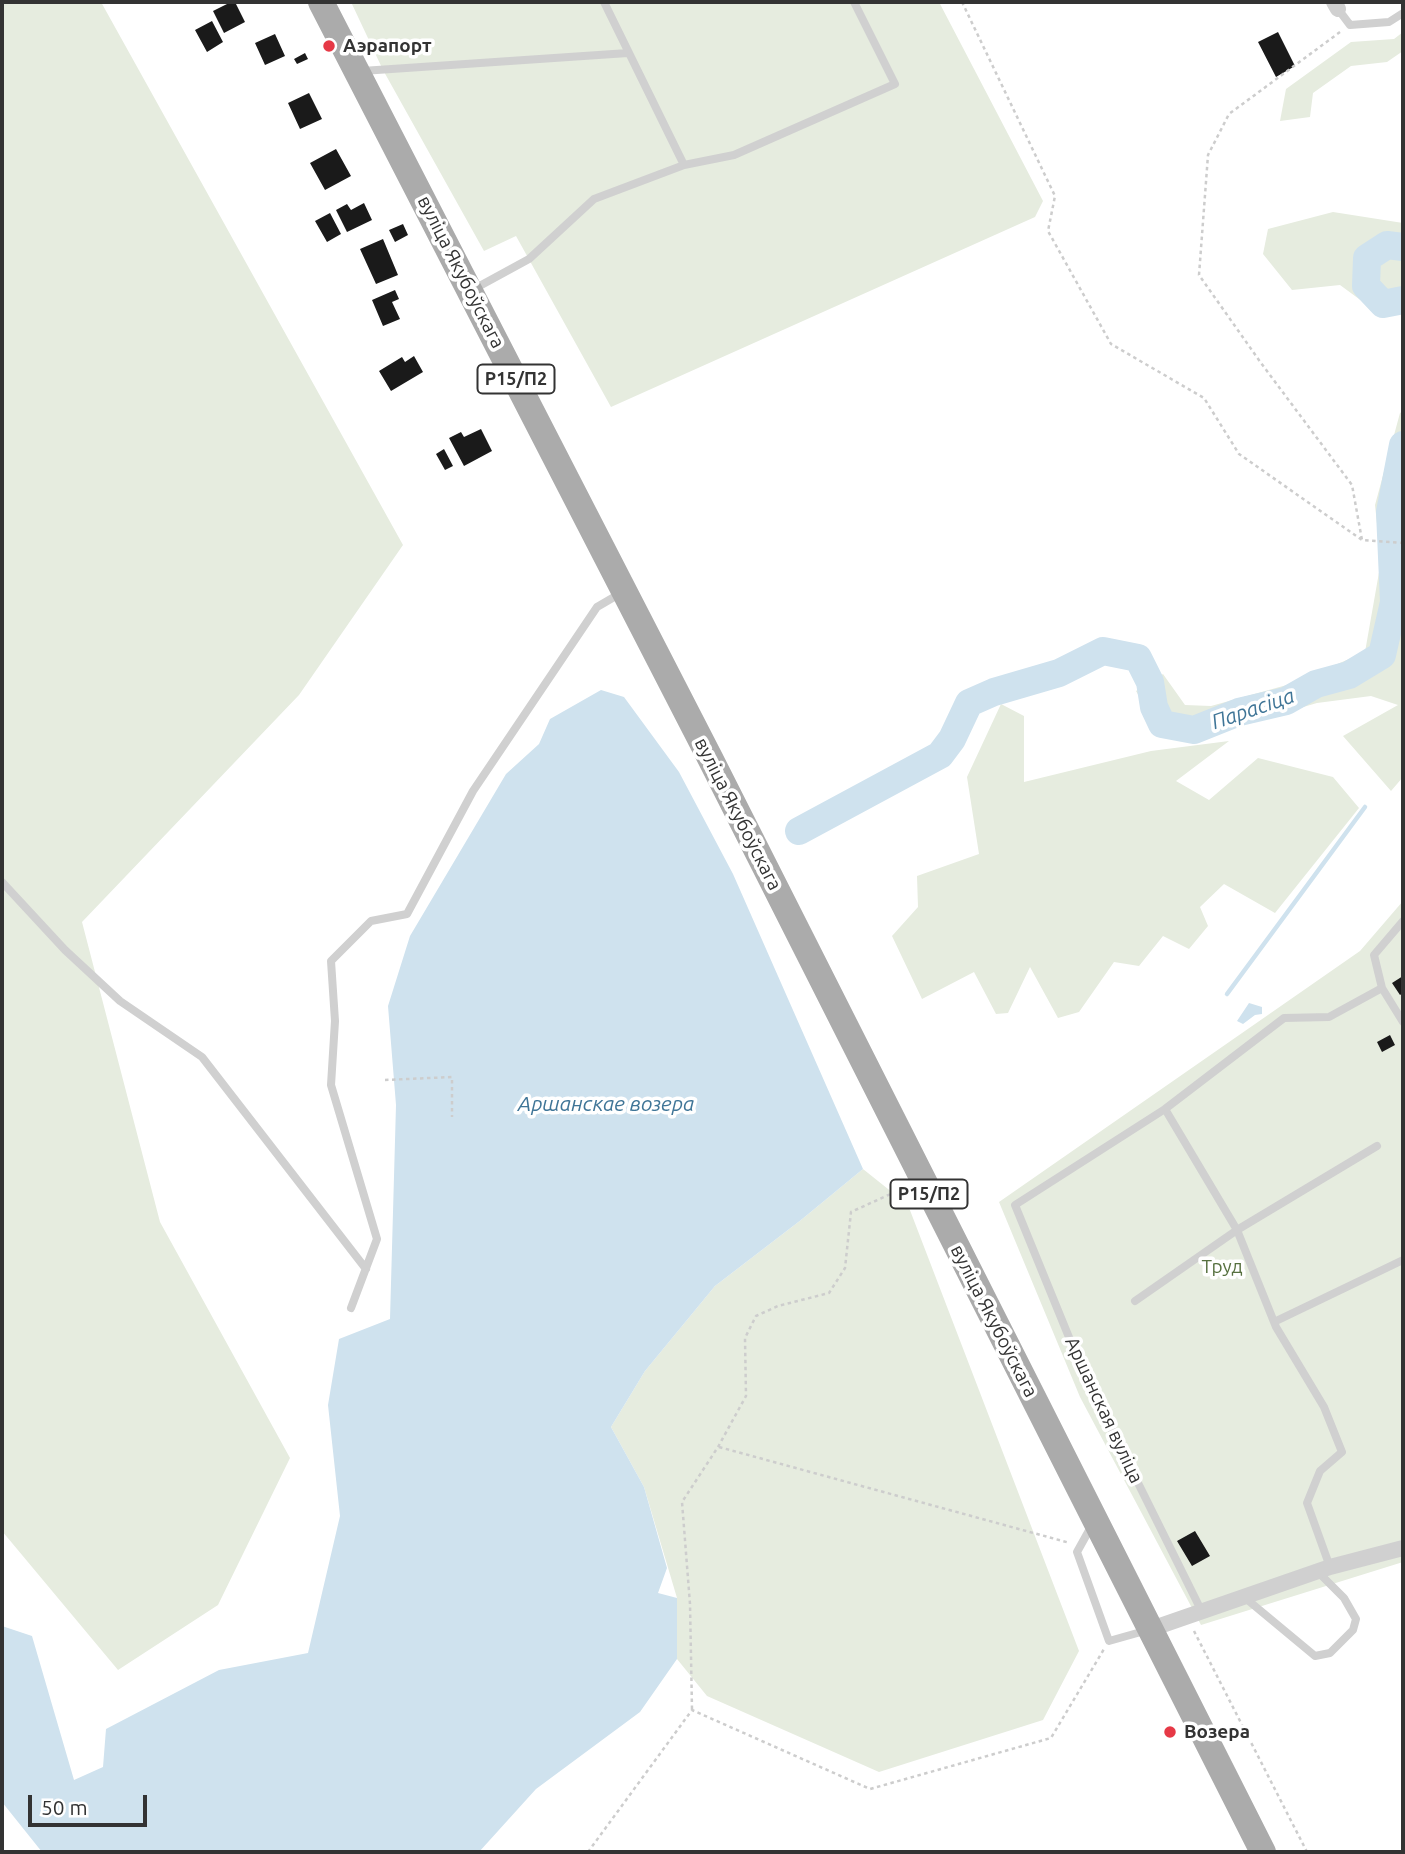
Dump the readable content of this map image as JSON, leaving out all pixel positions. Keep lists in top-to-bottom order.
{
  "streets": {
    "main road": ["вуліца Якубоўскага", "Р15/П2"],
    "lane": ["Аршанская вуліца"]
  },
  "crossings": [
    ["вуліца Якубоўскага", "Р15/П2"]
  ],
  "water": ["Парасіца", "Аршанскае возера"],
  "parks": ["Труд"],
  "places": ["Аэрапорт", "Возера"],
  "scale_bar": "50 m"
}
